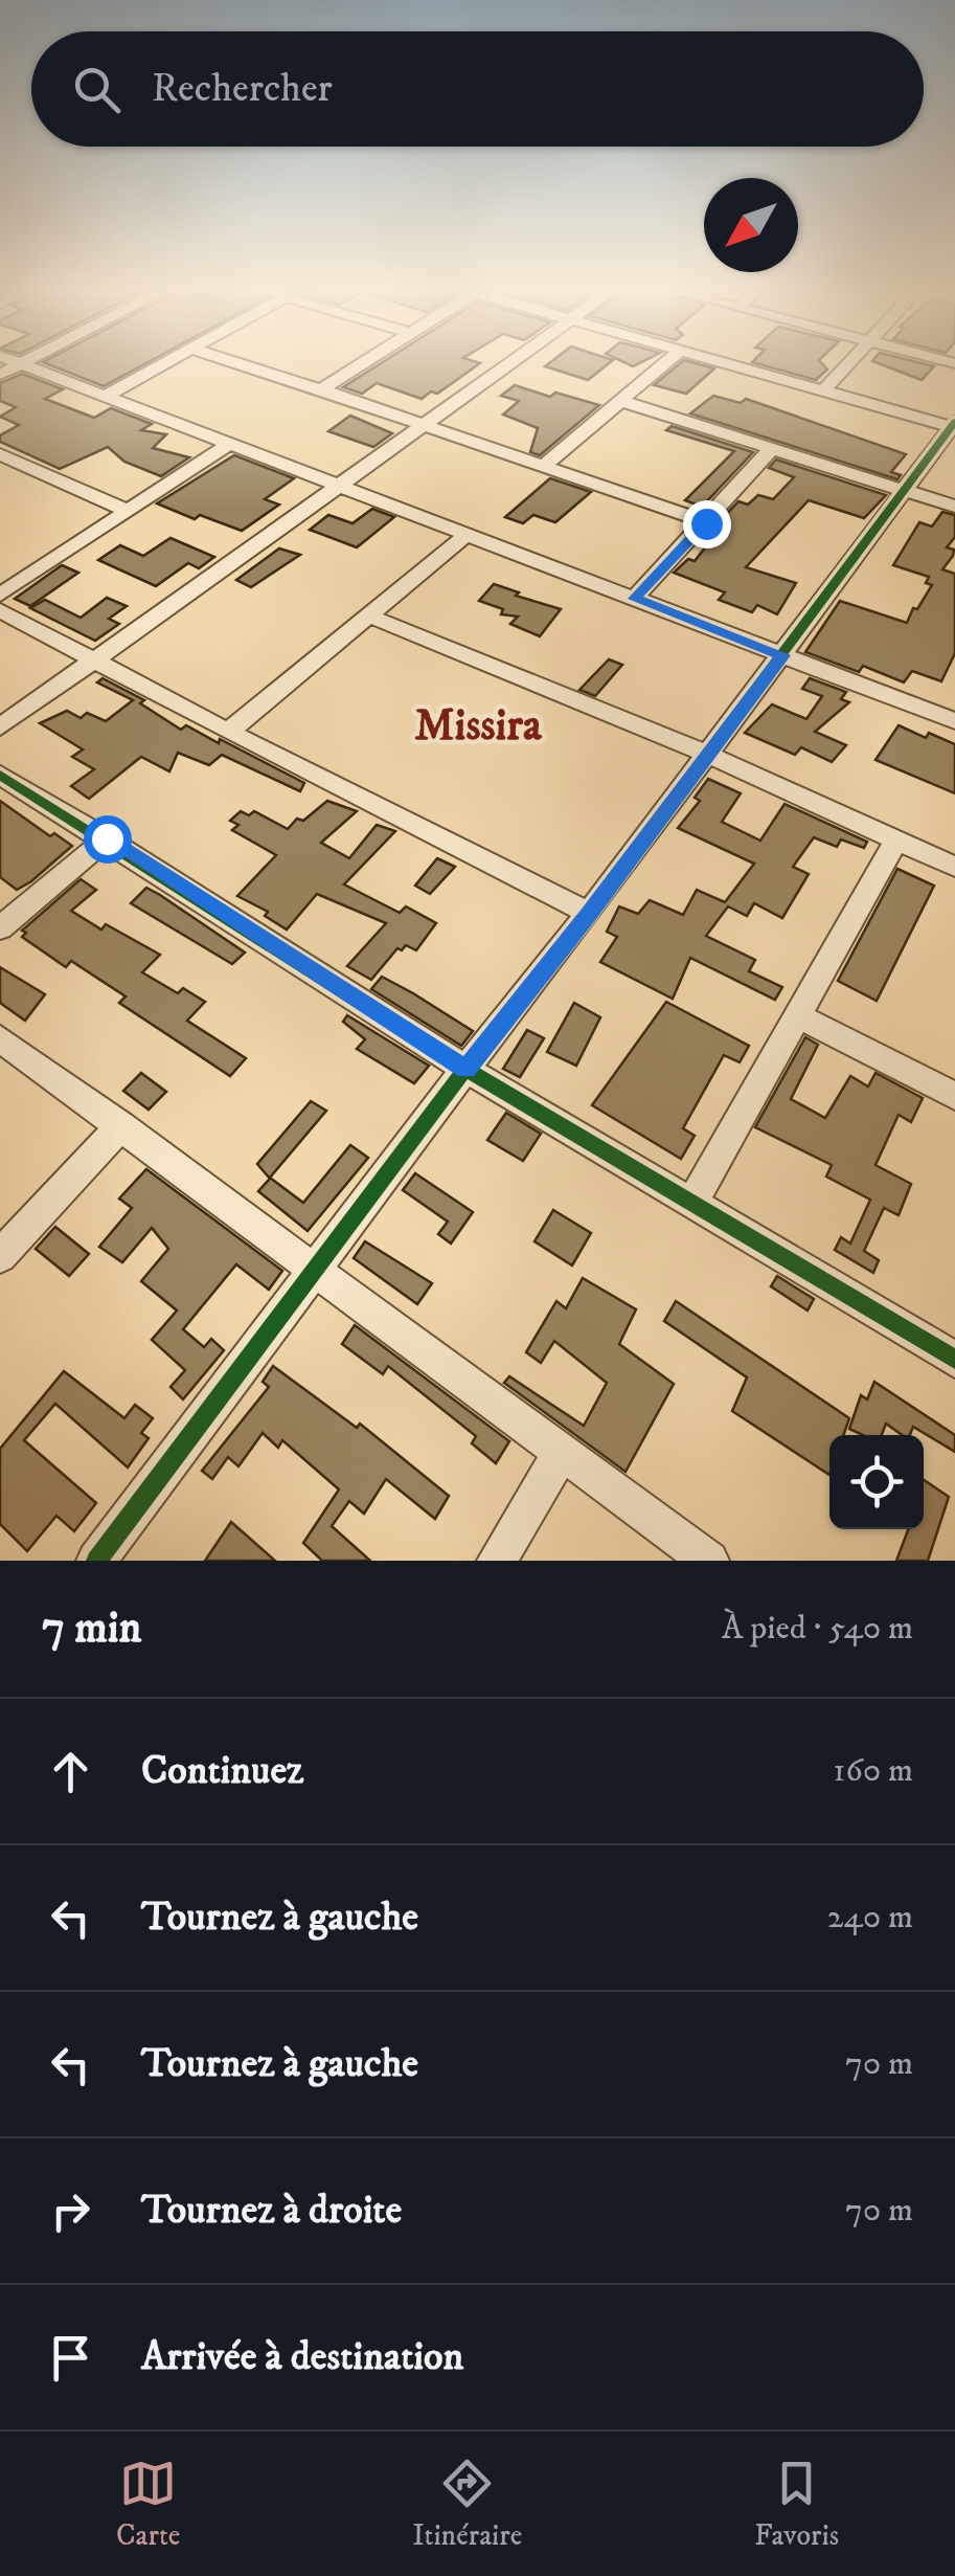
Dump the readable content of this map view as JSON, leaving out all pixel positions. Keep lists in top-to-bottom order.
{
  "districts": ["Missira"],
  "north": "bottom left",
  "page": {
    "search": "Rechercher",
    "heading": ["7 min", "À pied · 540 m"],
    "list": [
      ["Continuez", "160 m"],
      ["Tournez à gauche", "240 m"],
      ["Tournez à gauche", "70 m"],
      ["Tournez à droite", "70 m"],
      "Arrivée à destination"
    ],
    "nav": ["Carte", "Itinéraire", "Favoris"]
  }
}
